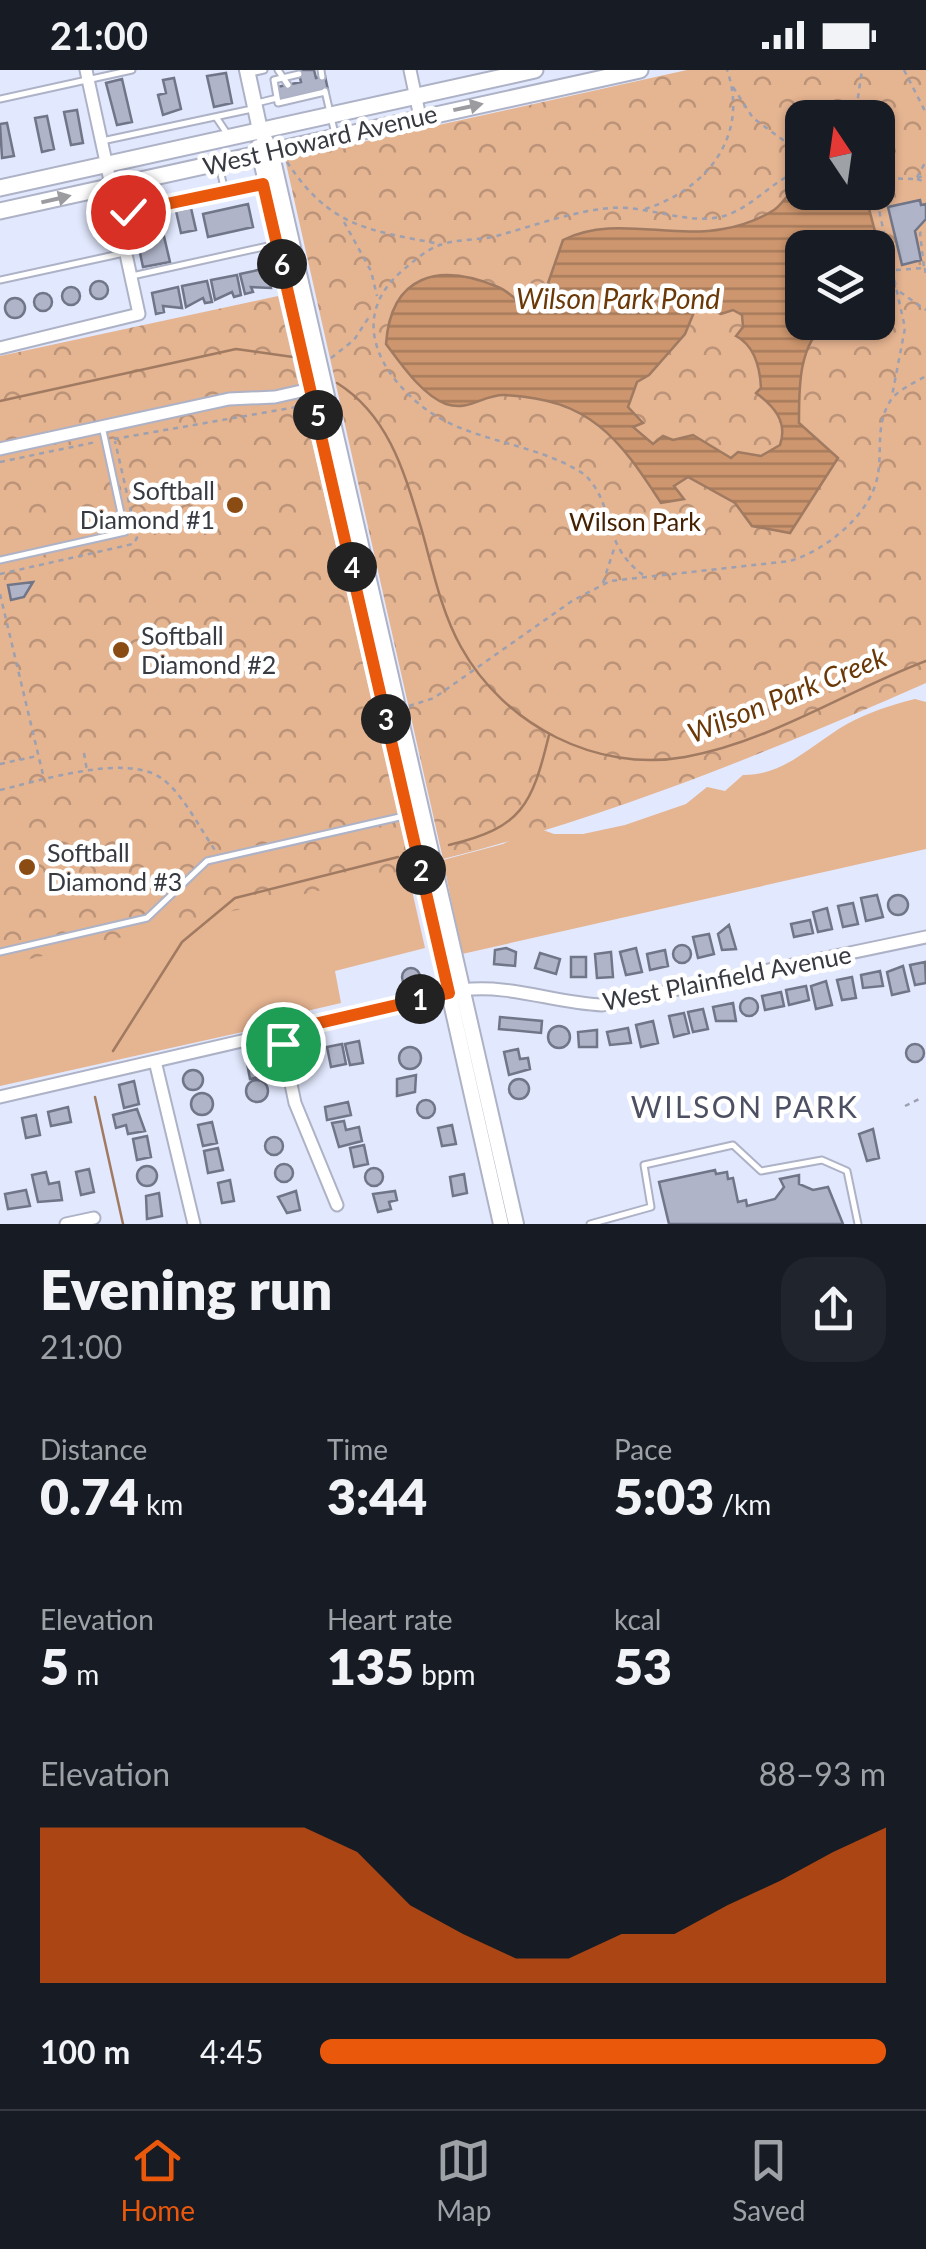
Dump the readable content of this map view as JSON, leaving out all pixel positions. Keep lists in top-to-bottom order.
{
  "streets": {
    "main road": ["West Howard Avenue"],
    "street": ["West Plainfield Avenue"]
  },
  "districts": ["WILSON PARK"],
  "water": ["Wilson Park Pond", "Wilson Park Creek"],
  "parks": ["Wilson Park"],
  "places": ["Softball Diamond #1", "Softball Diamond #2", "Softball Diamond #3"],
  "north": "top",
  "page": {
    "status": "21:00",
    "pins": [
      "6",
      "5",
      "4",
      "3",
      "2",
      "1"
    ],
    "heading": ["Evening run", "21:00"],
    "stats": [
      ["Distance", "0.74 km"],
      ["Time", "3:44"],
      ["Pace", "5:03 /km"],
      ["Elevation", "5 m"],
      ["Heart rate", "135 bpm"],
      ["kcal", "53"]
    ],
    "chart": ["Elevation", "88–93 m"],
    "list": [
      {
        "name": "100 m",
        "note": "4:45"
      }
    ],
    "tabs": ["Home", "Map", "Saved"]
  }
}
